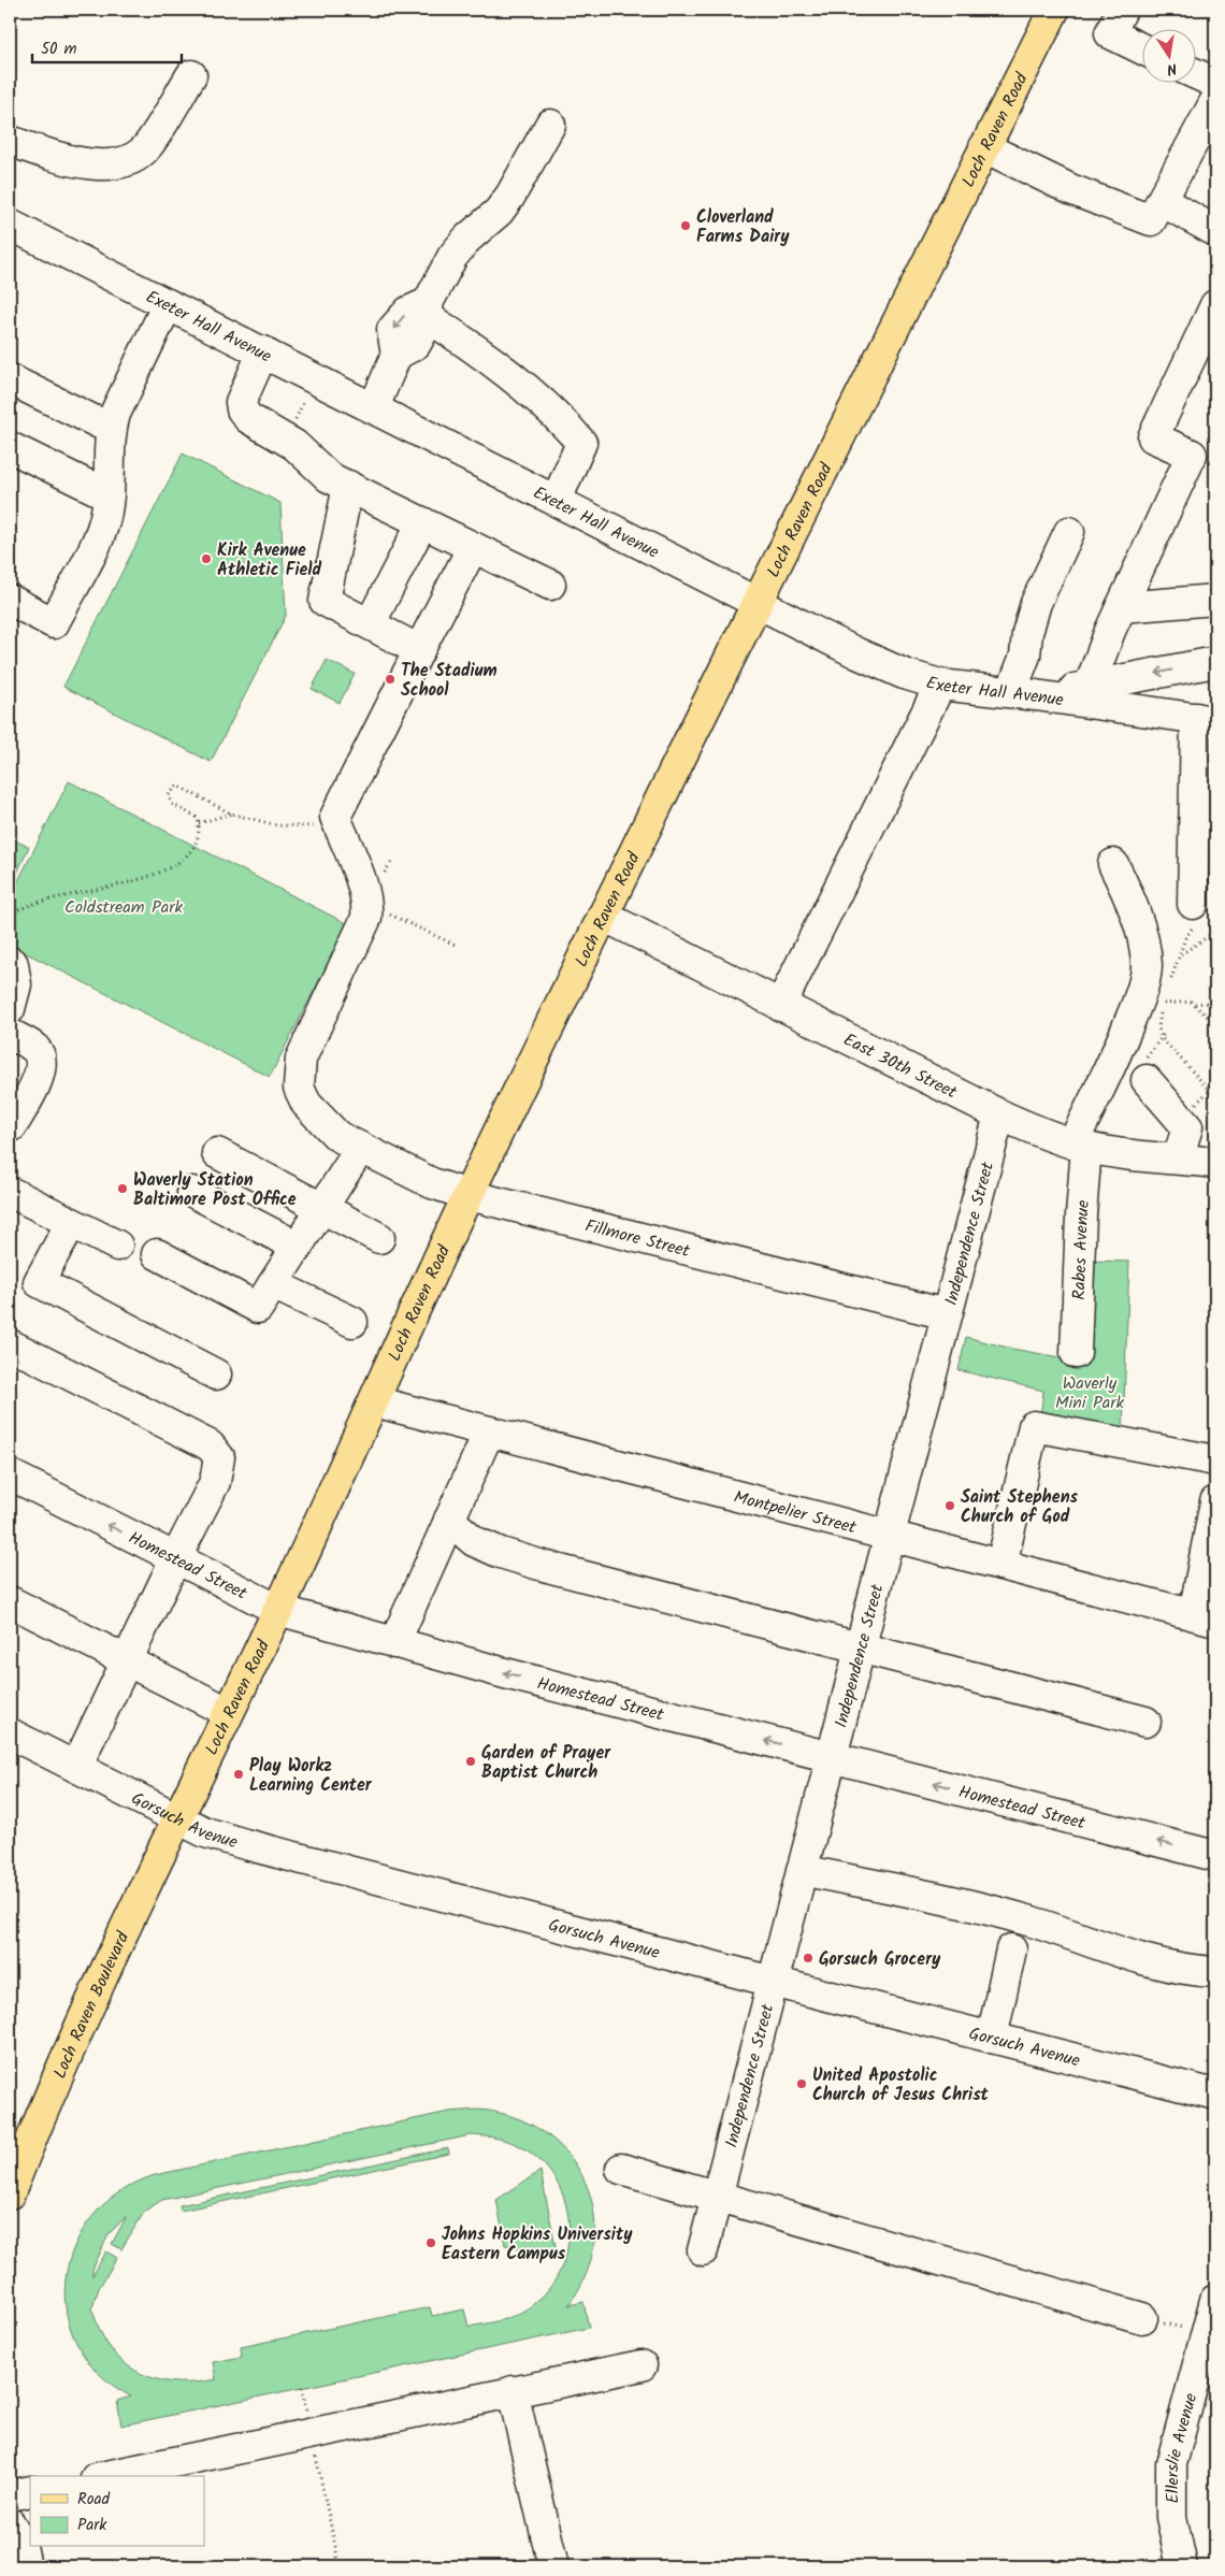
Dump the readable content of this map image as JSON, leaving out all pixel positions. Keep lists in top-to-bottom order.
{
  "streets": {
    "main road": ["Loch Raven Road", "Loch Raven Boulevard"],
    "street": [
      "Exeter Hall Avenue",
      "East 30th Street",
      "Independence Street",
      "Fillmore Street",
      "Rabes Avenue",
      "Montpelier Street",
      "Homestead Street",
      "Gorsuch Avenue",
      "Ellerslie Avenue"
    ]
  },
  "crossings": [
    ["Loch Raven Road", "Exeter Hall Avenue"],
    ["Loch Raven Road", "East 30th Street"],
    ["Loch Raven Road", "Fillmore Street"],
    ["Loch Raven Road", "Montpelier Street"],
    ["Loch Raven Road", "Homestead Street"],
    ["Loch Raven Road", "Gorsuch Avenue"],
    ["Loch Raven Road", "Loch Raven Boulevard"],
    ["East 30th Street", "Independence Street"],
    ["East 30th Street", "Rabes Avenue"],
    ["Independence Street", "Fillmore Street"],
    ["Independence Street", "Montpelier Street"],
    ["Independence Street", "Homestead Street"],
    ["Independence Street", "Gorsuch Avenue"],
    ["Gorsuch Avenue", "Loch Raven Boulevard"]
  ],
  "parks": ["Coldstream Park", "Waverly Mini Park"],
  "places": [
    "Cloverland Farms Dairy",
    "Kirk Avenue Athletic Field",
    "The Stadium School",
    "Waverly Station Baltimore Post Office",
    "Saint Stephens Church of God",
    "Garden of Prayer Baptist Church",
    "Play Workz Learning Center",
    "Gorsuch Grocery",
    "United Apostolic Church of Jesus Christ",
    "Johns Hopkins University Eastern Campus"
  ],
  "legend": ["Road", "Park"],
  "scale_bar": "50 m",
  "north": "bottom"
}
